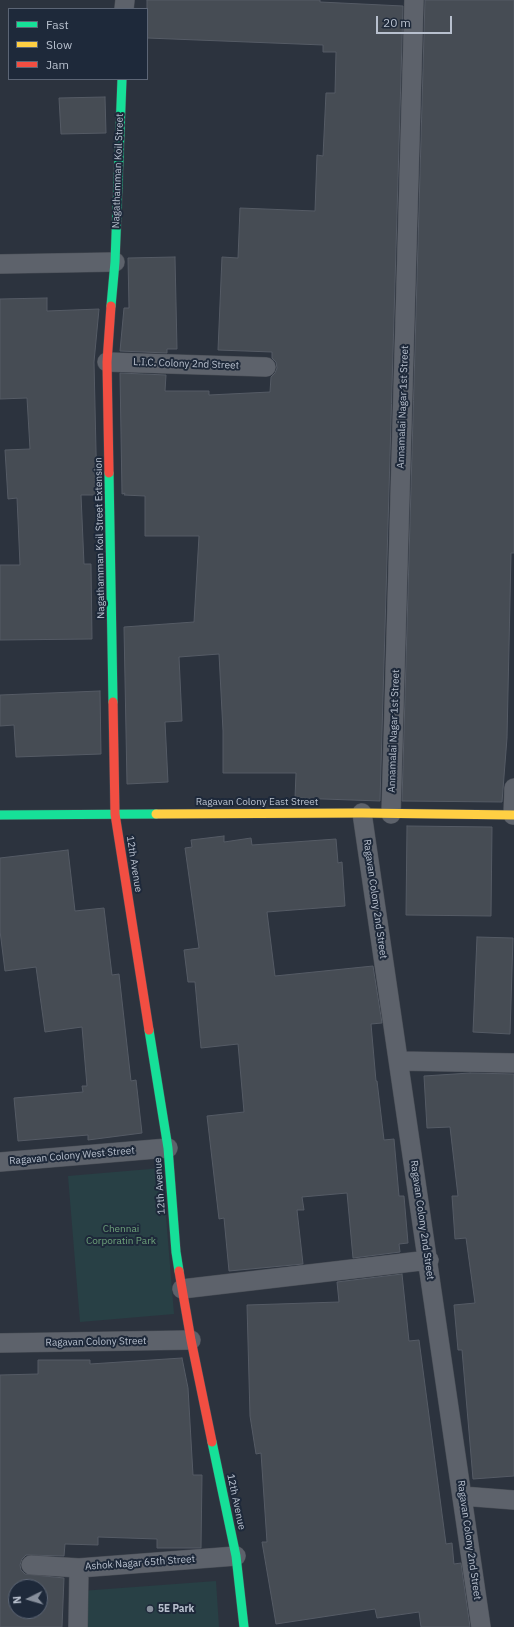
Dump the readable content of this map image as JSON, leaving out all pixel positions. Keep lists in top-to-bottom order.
{
  "streets": {
    "street": [
      "Nagathamman Koil Street",
      "L.I.C. Colony 2nd Street",
      "Annamalai Nagar 1st Street",
      "Nagathamman Koil Street Extension",
      "Ragavan Colony East Street",
      "12th Avenue",
      "Ragavan Colony 2nd Street",
      "Ragavan Colony West Street",
      "Ragavan Colony Street",
      "Ashok Nagar 65th Street"
    ]
  },
  "crossings": [
    ["Nagathamman Koil Street", "Nagathamman Koil Street Extension"],
    ["L.I.C. Colony 2nd Street", "Nagathamman Koil Street Extension"],
    ["Annamalai Nagar 1st Street", "Ragavan Colony East Street"],
    ["Nagathamman Koil Street Extension", "Ragavan Colony East Street"],
    ["Nagathamman Koil Street Extension", "12th Avenue"],
    ["Ragavan Colony East Street", "12th Avenue"],
    ["Ragavan Colony East Street", "Ragavan Colony 2nd Street"],
    ["12th Avenue", "Ragavan Colony West Street"],
    ["12th Avenue", "Ragavan Colony Street"],
    ["12th Avenue", "Ashok Nagar 65th Street"]
  ],
  "parks": ["Chennai Corporatin Park"],
  "places": ["5E Park"],
  "legend": ["Fast", "Slow", "Jam"],
  "scale_bar": "20 m",
  "north": "left"
}
